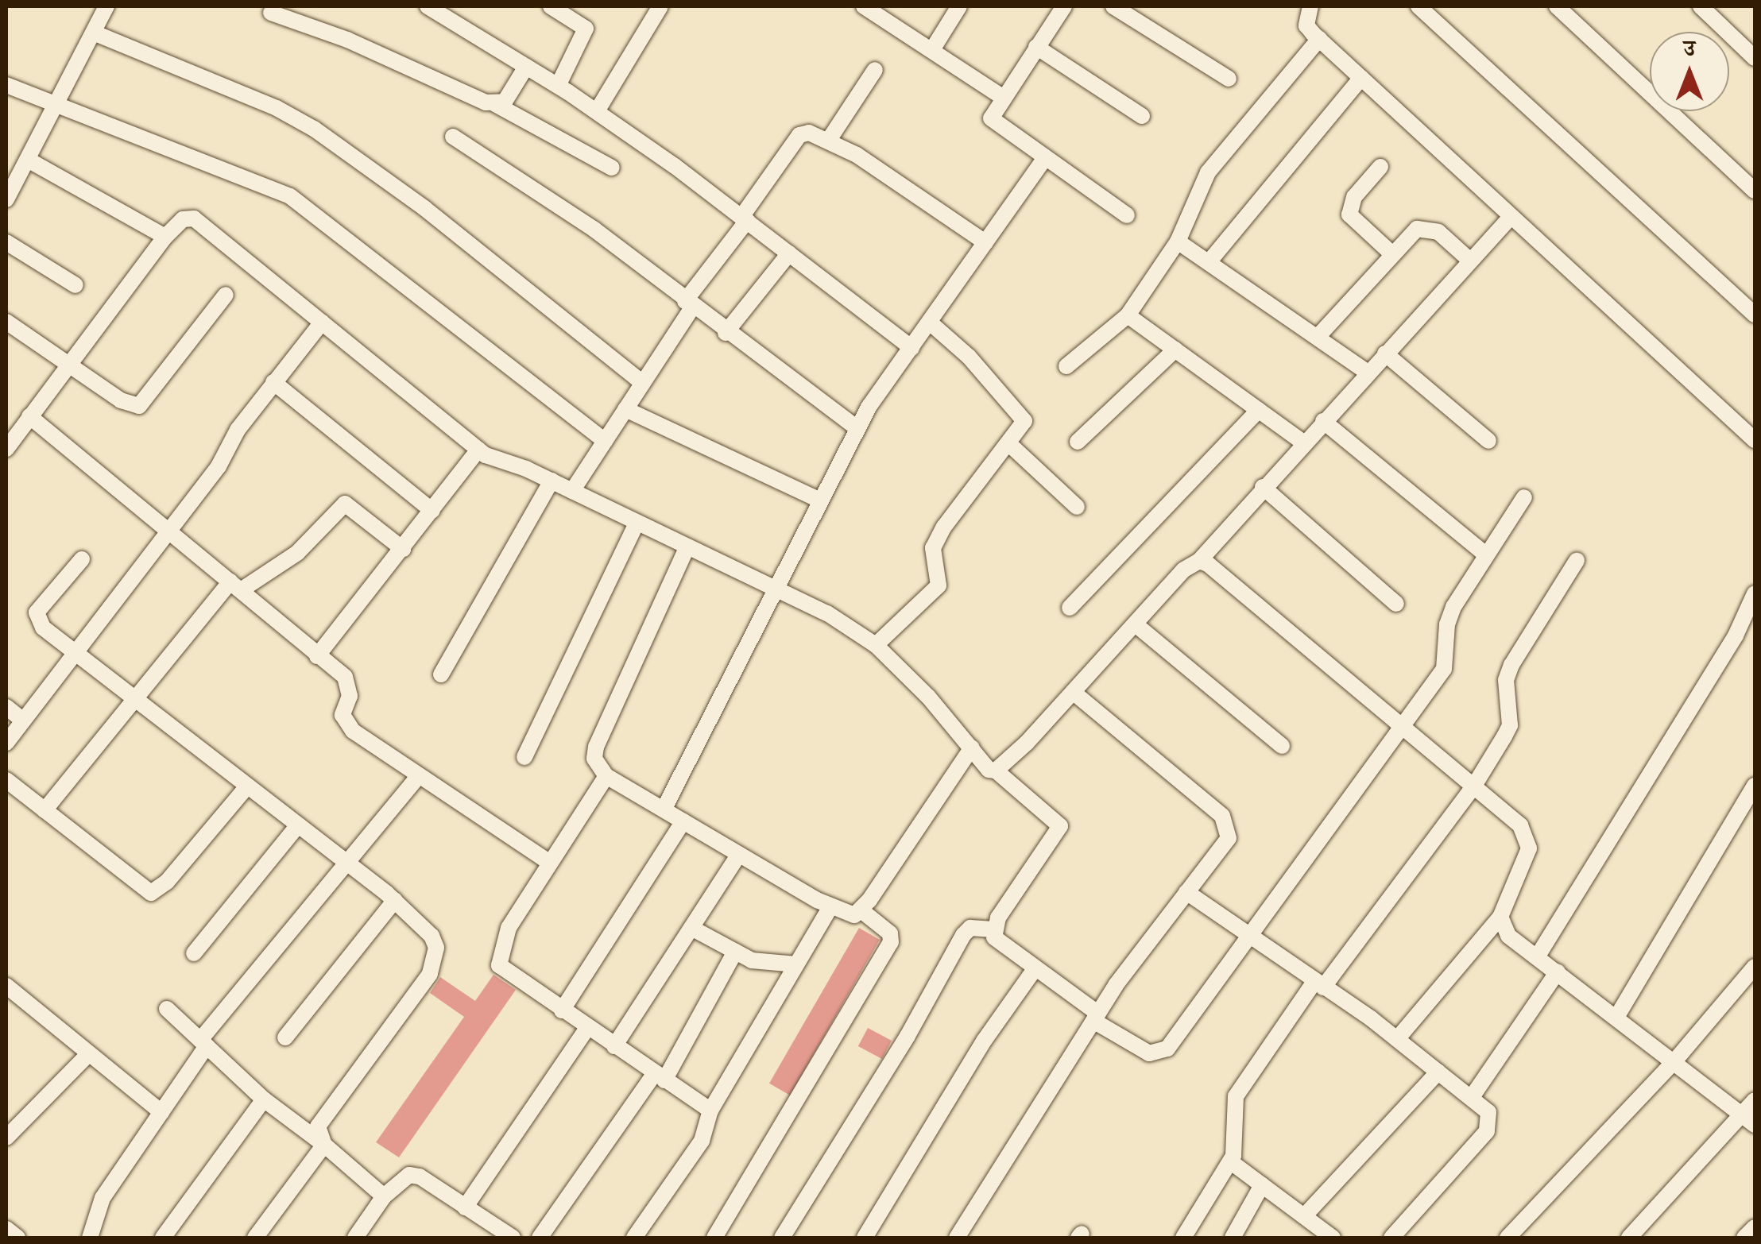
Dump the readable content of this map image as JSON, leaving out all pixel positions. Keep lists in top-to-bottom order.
{
  "north": "top"
}
